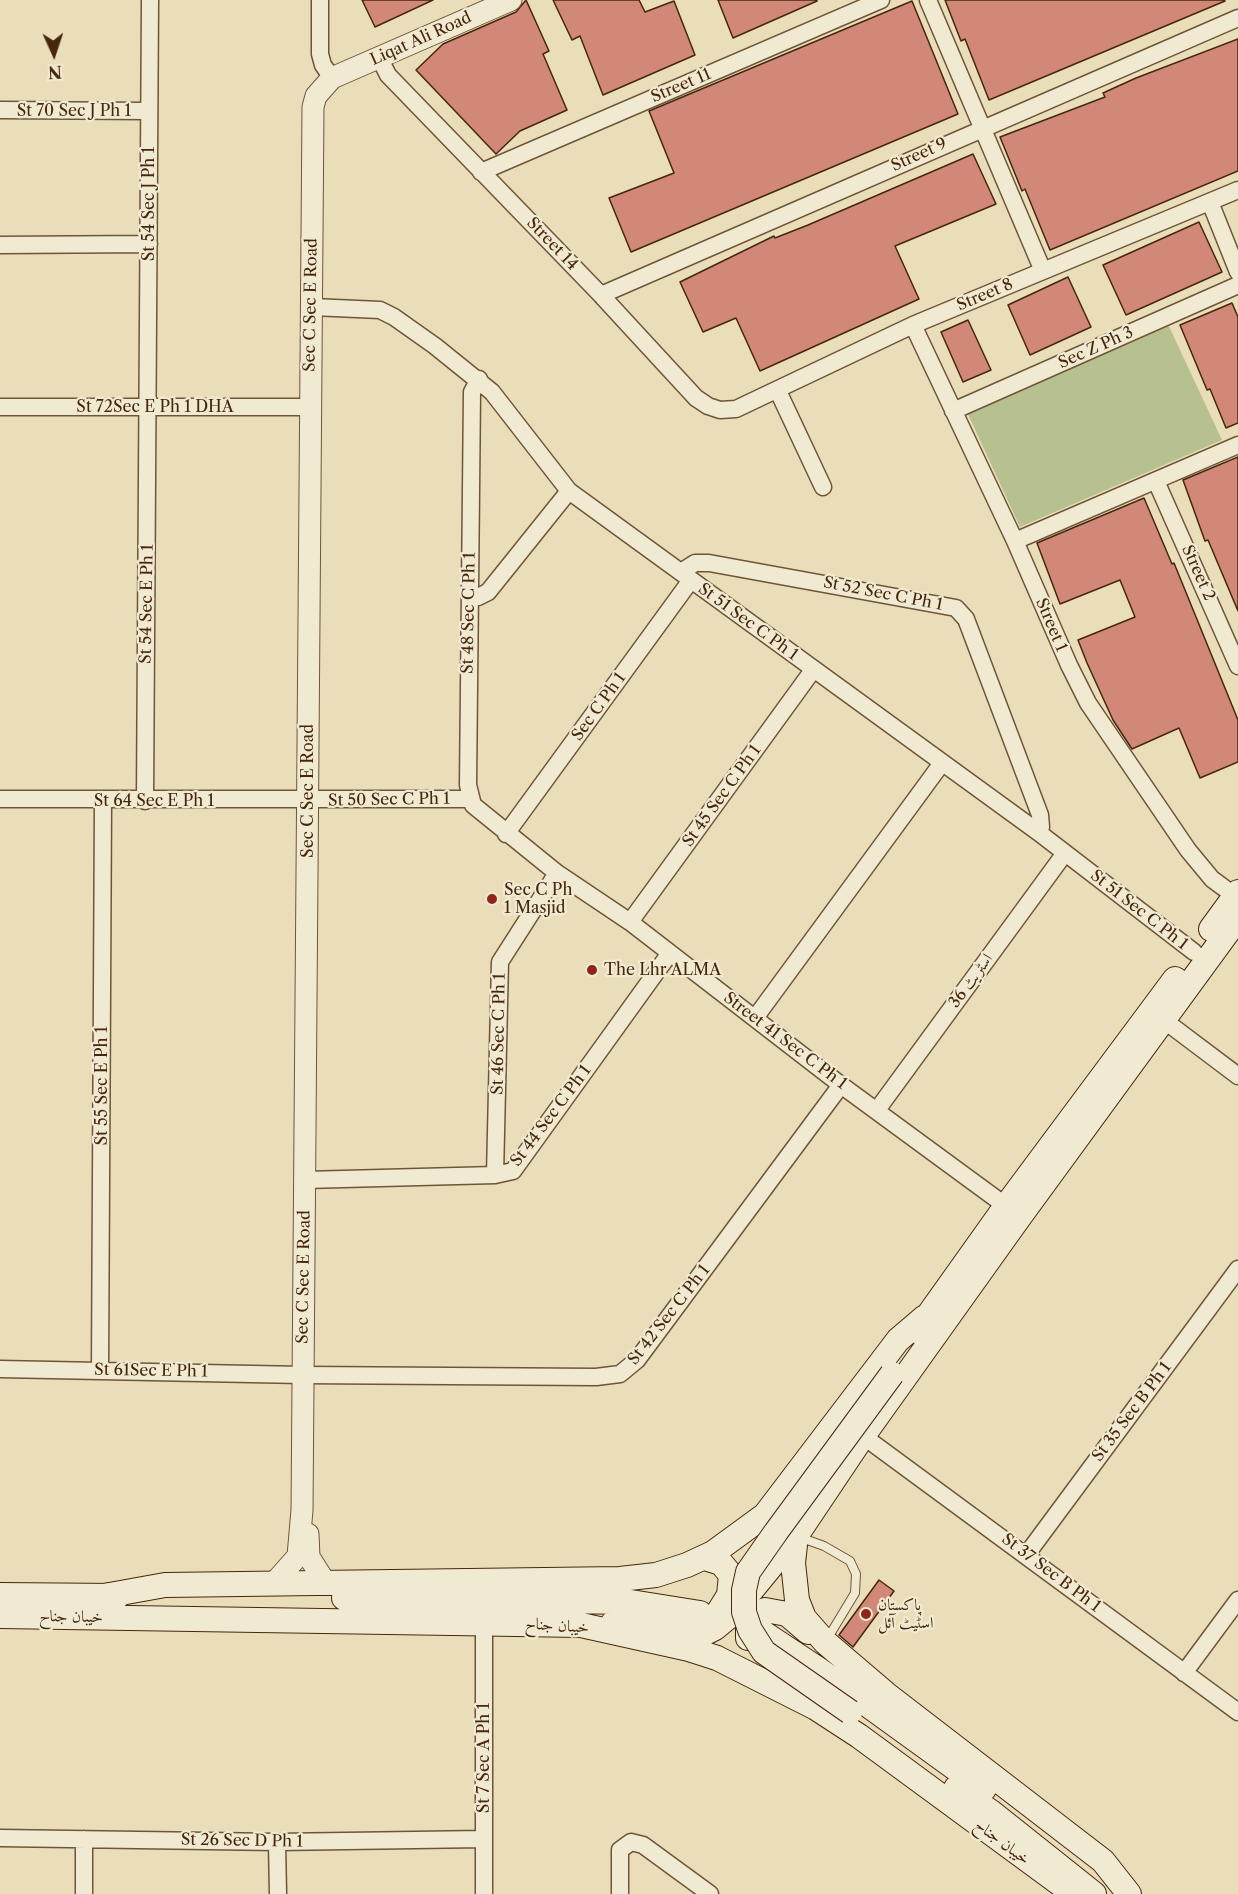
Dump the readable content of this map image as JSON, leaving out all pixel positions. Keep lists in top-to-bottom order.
{
  "streets": {
    "main road": ["خیبان جناح"],
    "street": [
      "Liqat Ali Road",
      "Street 11",
      "St 70 Sec J Ph 1",
      "Street 9",
      "St 54 Sec J Ph 1",
      "Street 14",
      "Street 8",
      "Sec C Sec E Road",
      "Sec Z Ph 3",
      "St 72Sec E Ph 1 DHA",
      "Street 2",
      "St 52 Sec C Ph 1",
      "St 54 Sec E Ph 1",
      "St 48 Sec C Ph 1",
      "St 51 Sec C Ph 1",
      "Street 1",
      "Sec C Ph 1",
      "St 45 Sec C Ph 1",
      "St 50 Sec C Ph 1",
      "St 64 Sec E Ph 1",
      "اسٹریٹ 36",
      "St 46 Sec C Ph 1",
      "Street 41 Sec C Ph 1",
      "St 55 Sec E Ph 1",
      "St 44 Sec C Ph 1",
      "St 42 Sec C Ph 1",
      "St 61Sec E Ph 1",
      "St 35 Sec B Ph 1",
      "St 37 Sec B Ph 1",
      "St 7 Sec A Ph 1",
      "St 26 Sec D Ph 1"
    ]
  },
  "crossings": [
    ["Liqat Ali Road", "Street 14"],
    ["Liqat Ali Road", "Sec C Sec E Road"],
    ["Street 11", "Street 14"],
    ["St 70 Sec J Ph 1", "St 54 Sec J Ph 1"],
    ["Street 9", "Street 14"],
    ["St 54 Sec J Ph 1", "St 72Sec E Ph 1 DHA"],
    ["St 54 Sec J Ph 1", "St 54 Sec E Ph 1"],
    ["Street 14", "Street 8"],
    ["Street 8", "Street 1"],
    ["Sec C Sec E Road", "St 72Sec E Ph 1 DHA"],
    ["Sec C Sec E Road", "St 51 Sec C Ph 1"],
    ["Sec C Sec E Road", "St 50 Sec C Ph 1"],
    ["Sec C Sec E Road", "St 64 Sec E Ph 1"],
    ["Sec C Sec E Road", "St 44 Sec C Ph 1"],
    ["Sec C Sec E Road", "St 42 Sec C Ph 1"],
    ["Sec C Sec E Road", "St 61Sec E Ph 1"],
    ["Sec Z Ph 3", "Street 1"],
    ["St 72Sec E Ph 1 DHA", "St 54 Sec E Ph 1"],
    ["St 52 Sec C Ph 1", "St 51 Sec C Ph 1"],
    ["St 52 Sec C Ph 1", "Sec C Ph 1"],
    ["St 54 Sec E Ph 1", "St 64 Sec E Ph 1"],
    ["St 48 Sec C Ph 1", "St 51 Sec C Ph 1"],
    ["St 48 Sec C Ph 1", "St 50 Sec C Ph 1"],
    ["St 51 Sec C Ph 1", "Sec C Ph 1"],
    ["St 51 Sec C Ph 1", "St 45 Sec C Ph 1"],
    ["St 51 Sec C Ph 1", "اسٹریٹ 36"],
    ["Sec C Ph 1", "Street 41 Sec C Ph 1"],
    ["St 45 Sec C Ph 1", "Street 41 Sec C Ph 1"],
    ["St 50 Sec C Ph 1", "St 64 Sec E Ph 1"],
    ["St 64 Sec E Ph 1", "St 55 Sec E Ph 1"],
    ["اسٹریٹ 36", "Street 41 Sec C Ph 1"],
    ["St 46 Sec C Ph 1", "Street 41 Sec C Ph 1"],
    ["St 46 Sec C Ph 1", "St 44 Sec C Ph 1"],
    ["Street 41 Sec C Ph 1", "St 44 Sec C Ph 1"],
    ["Street 41 Sec C Ph 1", "St 42 Sec C Ph 1"],
    ["St 55 Sec E Ph 1", "St 61Sec E Ph 1"],
    ["St 42 Sec C Ph 1", "St 61Sec E Ph 1"],
    ["St 35 Sec B Ph 1", "St 37 Sec B Ph 1"],
    ["خیبان جناح", "St 7 Sec A Ph 1"],
    ["St 7 Sec A Ph 1", "St 26 Sec D Ph 1"]
  ],
  "places": ["Sec C Ph 1 Masjid", "The Lhr ALMA", "پاکستان اسٹیٹ آئل"],
  "north": "bottom"
}
